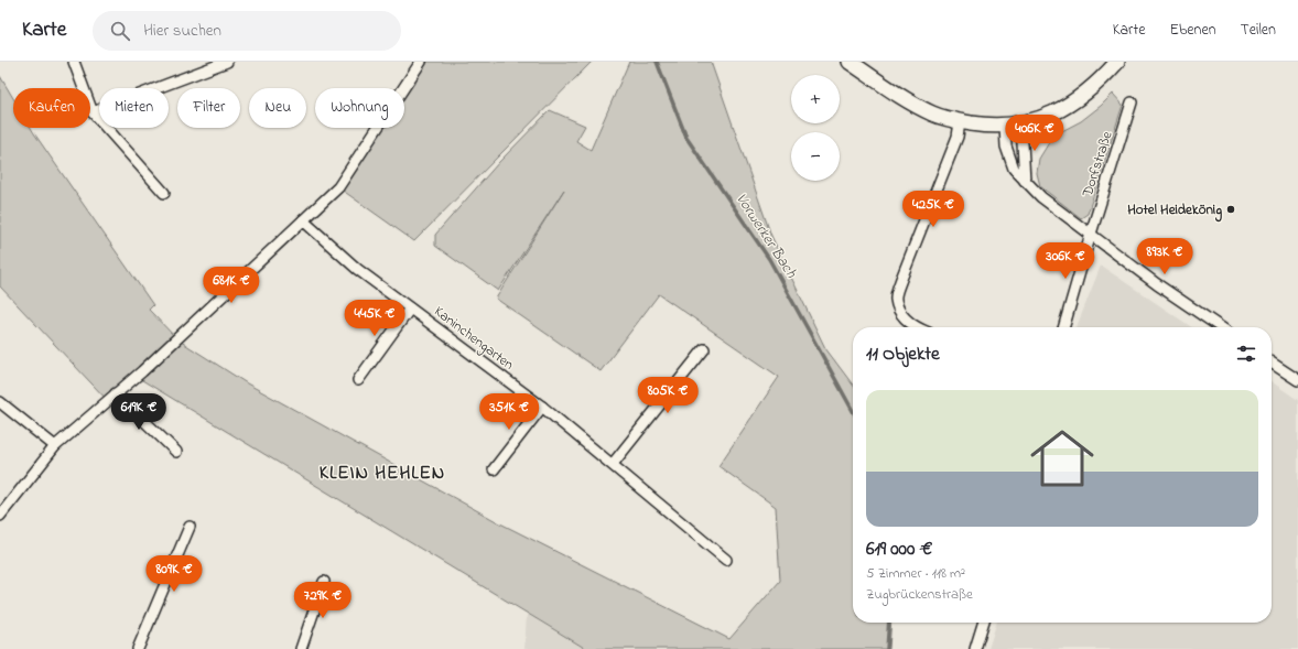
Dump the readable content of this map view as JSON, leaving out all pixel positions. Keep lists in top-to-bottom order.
{
  "streets": {
    "street": ["Dorfstraße", "Kaninchengarten"]
  },
  "districts": ["KLEIN HEHLEN"],
  "water": ["Vorwerker Bach"],
  "places": ["Hotel Heidekönig"],
  "page": {
    "header": "Karte",
    "search": "Hier suchen",
    "nav": ["Karte", "Ebenen", "Teilen"],
    "map_buttons": ["+", "−"],
    "chip": [
      "Kaufen",
      "Mieten",
      "Filter",
      "Neu",
      "Wohnung"
    ],
    "price": [
      "406K €",
      "425K €",
      "893K €",
      "306K €",
      "681K €",
      "445K €",
      "805K €",
      "619K €",
      "351K €",
      "809K €",
      "729K €"
    ],
    "heading": "11 Objekte",
    "list": [
      {
        "name": "619 000 €",
        "note": "5 Zimmer · 118 m² · Zugbrückenstraße"
      }
    ]
  }
}
